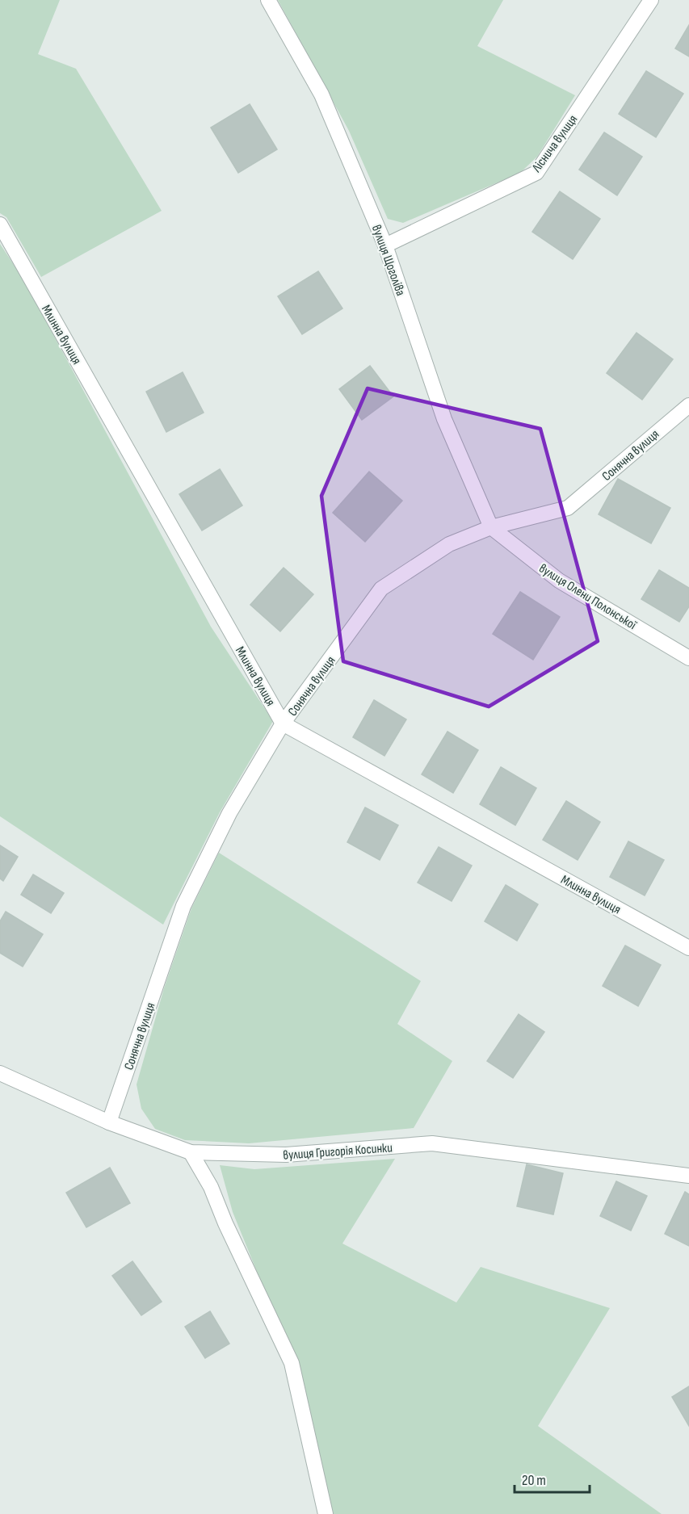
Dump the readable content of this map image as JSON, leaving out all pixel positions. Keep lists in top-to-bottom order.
{
  "streets": {
    "street": [
      "Ліснича вулиця",
      "вулиця Щоголіва",
      "Млинна вулиця",
      "Сонячна вулиця",
      "вулиця Олени Полонської",
      "вулиця Григорія Косинки"
    ]
  },
  "crossings": [
    ["Ліснича вулиця", "вулиця Щоголіва"],
    ["вулиця Щоголіва", "Сонячна вулиця"],
    ["вулиця Щоголіва", "вулиця Олени Полонської"],
    ["Млинна вулиця", "Сонячна вулиця"],
    ["Сонячна вулиця", "вулиця Олени Полонської"],
    ["Сонячна вулиця", "вулиця Григорія Косинки"]
  ],
  "scale_bar": "20 m"
}
